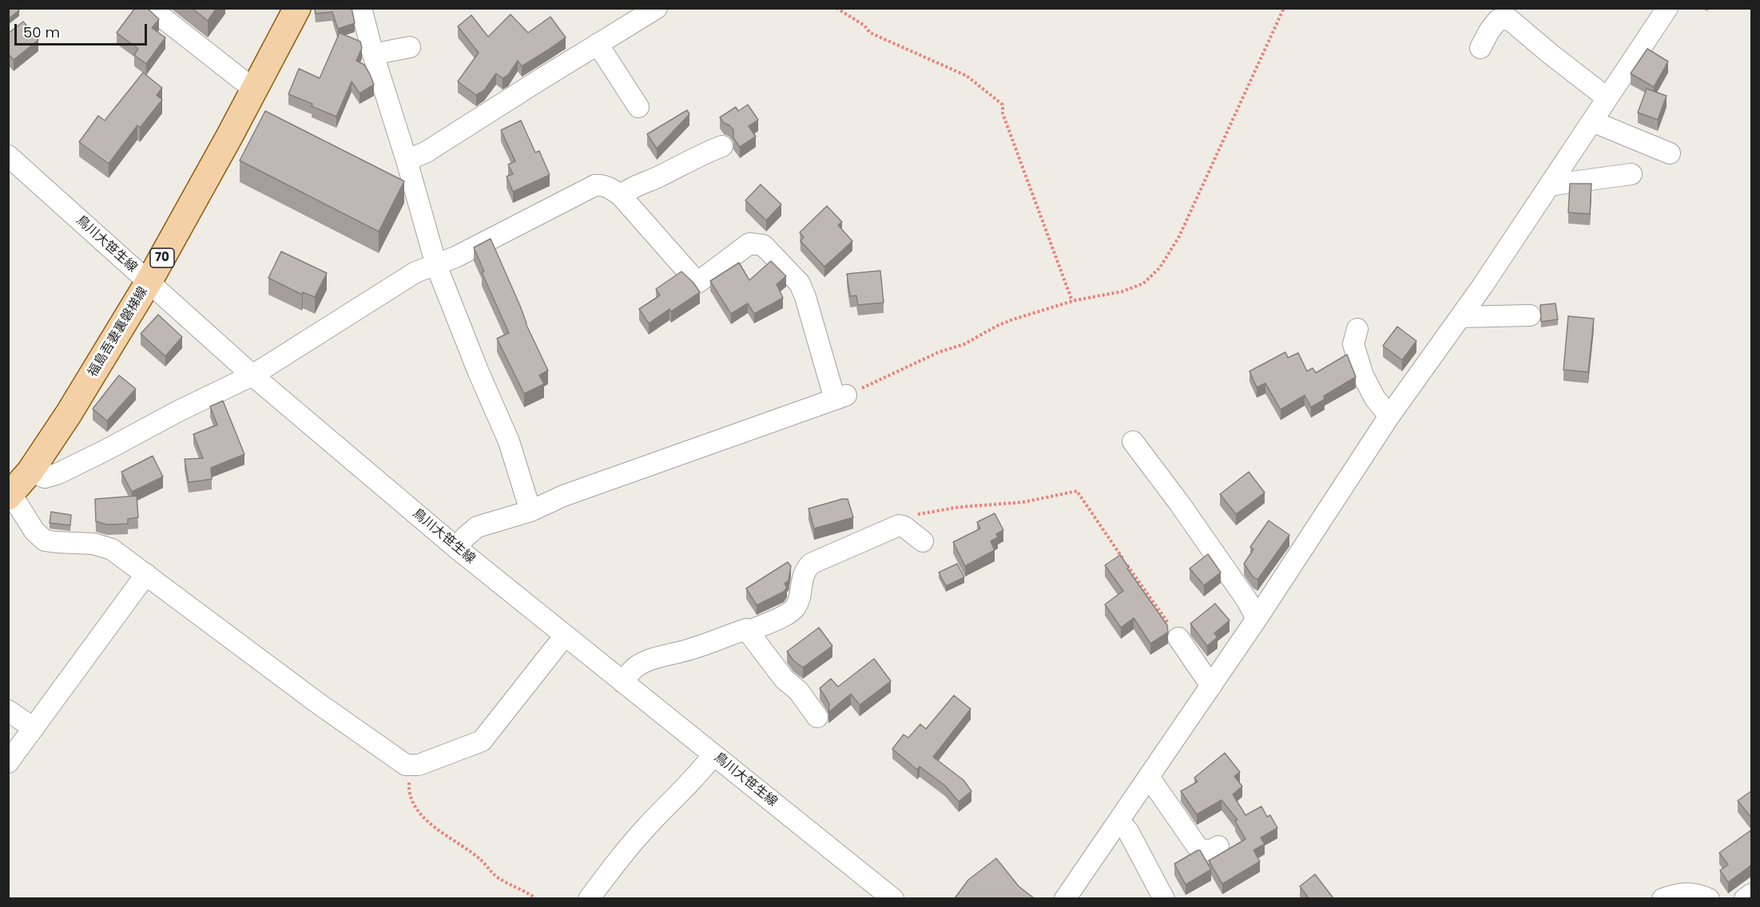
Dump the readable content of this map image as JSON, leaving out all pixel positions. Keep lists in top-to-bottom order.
{
  "streets": {
    "main road": ["70", "福島吾妻裏磐梯線"],
    "street": ["鳥川大笹生線"]
  },
  "crossings": [
    ["鳥川大笹生線", "福島吾妻裏磐梯線"]
  ],
  "scale_bar": "50 m"
}
